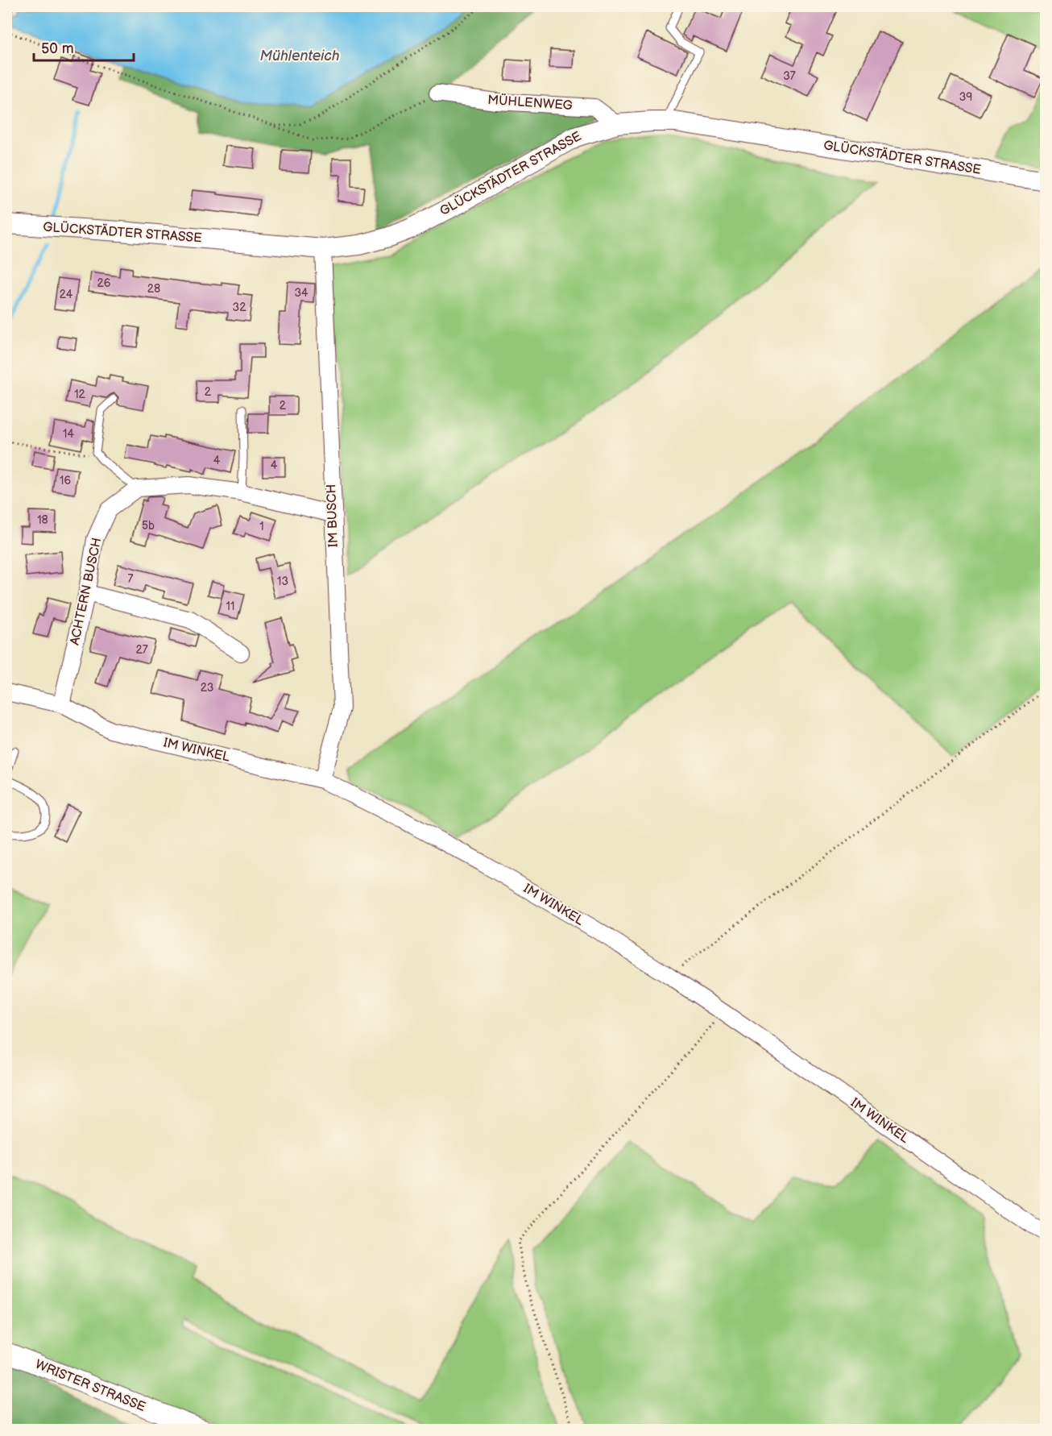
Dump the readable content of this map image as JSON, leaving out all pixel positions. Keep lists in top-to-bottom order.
{
  "streets": {
    "street": [
      "MÜHLENWEG",
      "GLÜCKSTÄDTER STRASSE",
      "IM BUSCH",
      "ACHTERN BUSCH",
      "IM WINKEL",
      "WRISTER STRASSE"
    ]
  },
  "crossings": [
    ["MÜHLENWEG", "GLÜCKSTÄDTER STRASSE"],
    ["GLÜCKSTÄDTER STRASSE", "IM BUSCH"],
    ["IM BUSCH", "IM WINKEL"],
    ["ACHTERN BUSCH", "IM WINKEL"]
  ],
  "water": ["Mühlenteich"],
  "house_numbers": [
    "37",
    "39",
    "26",
    "28",
    "34",
    "24",
    "32",
    "2",
    "12",
    "2",
    "14",
    "4",
    "4",
    "16",
    "18",
    "5b",
    "1",
    "7",
    "13",
    "11",
    "27",
    "23"
  ],
  "scale_bar": "50 m"
}
